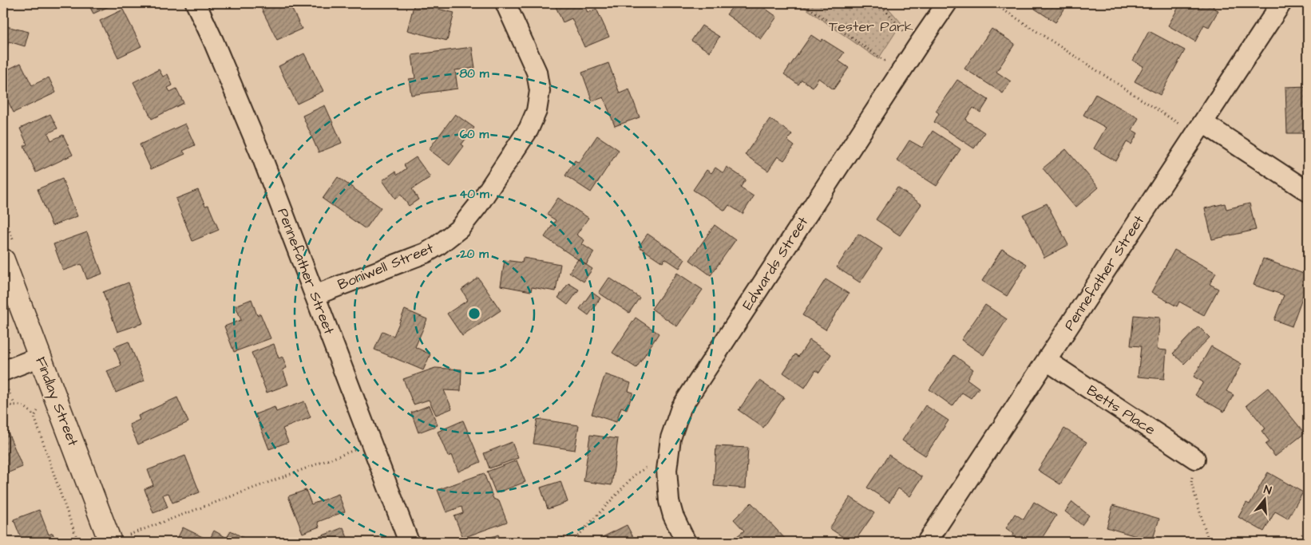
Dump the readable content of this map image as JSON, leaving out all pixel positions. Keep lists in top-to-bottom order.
{
  "streets": {
    "street": [
      "Edwards Street",
      "Boniwell Street",
      "Pennefather Street",
      "Findlay Street",
      "Betts Place"
    ]
  },
  "crossings": [
    ["Boniwell Street", "Pennefather Street"],
    ["Pennefather Street", "Betts Place"]
  ],
  "parks": ["Tester Park"],
  "north": "top",
  "rings": [
    "80 m",
    "60 m",
    "40 m",
    "20 m"
  ]
}
